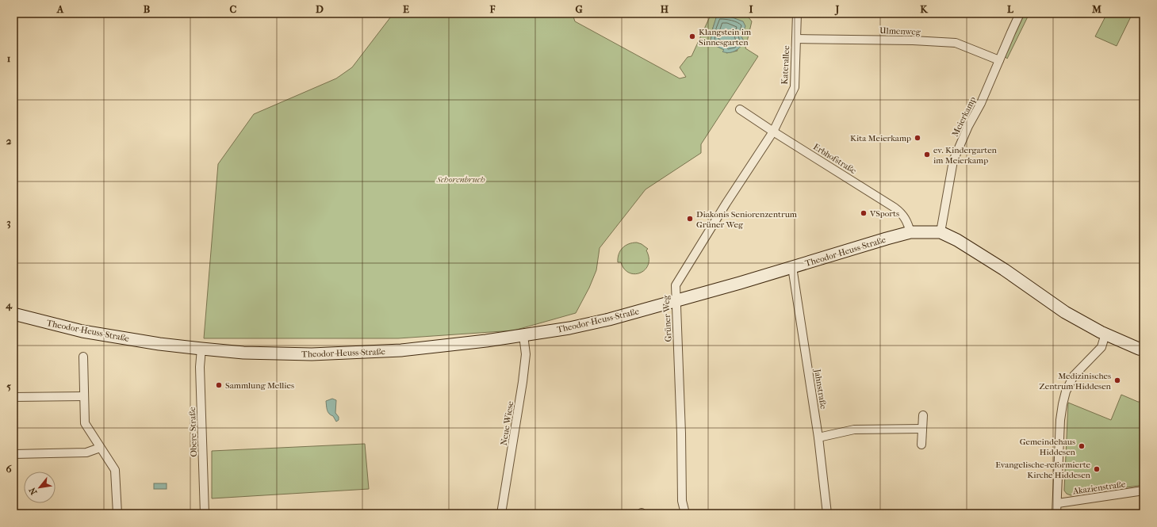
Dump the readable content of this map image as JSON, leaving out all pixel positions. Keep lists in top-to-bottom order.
{
  "streets": {
    "main road": ["Theodor-Heuss-Straße"],
    "street": [
      "Ulmenweg",
      "Katerallee",
      "Meierkamp",
      "Erbhofstraße",
      "Grüner Weg",
      "Jahnstraße",
      "Neue Wiese",
      "Obere Straße",
      "Akazienstraße"
    ]
  },
  "crossings": [
    ["Ulmenweg", "Katerallee"],
    ["Ulmenweg", "Meierkamp"],
    ["Katerallee", "Erbhofstraße"],
    ["Katerallee", "Grüner Weg"],
    ["Meierkamp", "Theodor-Heuss-Straße"],
    ["Erbhofstraße", "Theodor-Heuss-Straße"],
    ["Erbhofstraße", "Grüner Weg"],
    ["Theodor-Heuss-Straße", "Grüner Weg"],
    ["Theodor-Heuss-Straße", "Jahnstraße"],
    ["Theodor-Heuss-Straße", "Neue Wiese"],
    ["Theodor-Heuss-Straße", "Obere Straße"]
  ],
  "parks": ["Schorenbruch"],
  "places": [
    "Klangstein im Sinnesgarten",
    "Kita Meierkamp",
    "ev. Kindergarten im Meierkamp",
    "VSports",
    "Diakonis Seniorenzentrum Grüner Weg",
    "Medizinisches Zentrum Hiddesen",
    "Sammlung Mellies",
    "Gemeindehaus Hiddesen",
    "Evangelische-reformierte Kirche Hiddesen"
  ],
  "north": "bottom left",
  "grid": {
    "columns": [
      "A",
      "B",
      "C",
      "D",
      "E",
      "F",
      "G",
      "H",
      "I",
      "J",
      "K",
      "L",
      "M"
    ],
    "rows": [
      "1",
      "2",
      "3",
      "4",
      "5",
      "6"
    ]
  }
}
